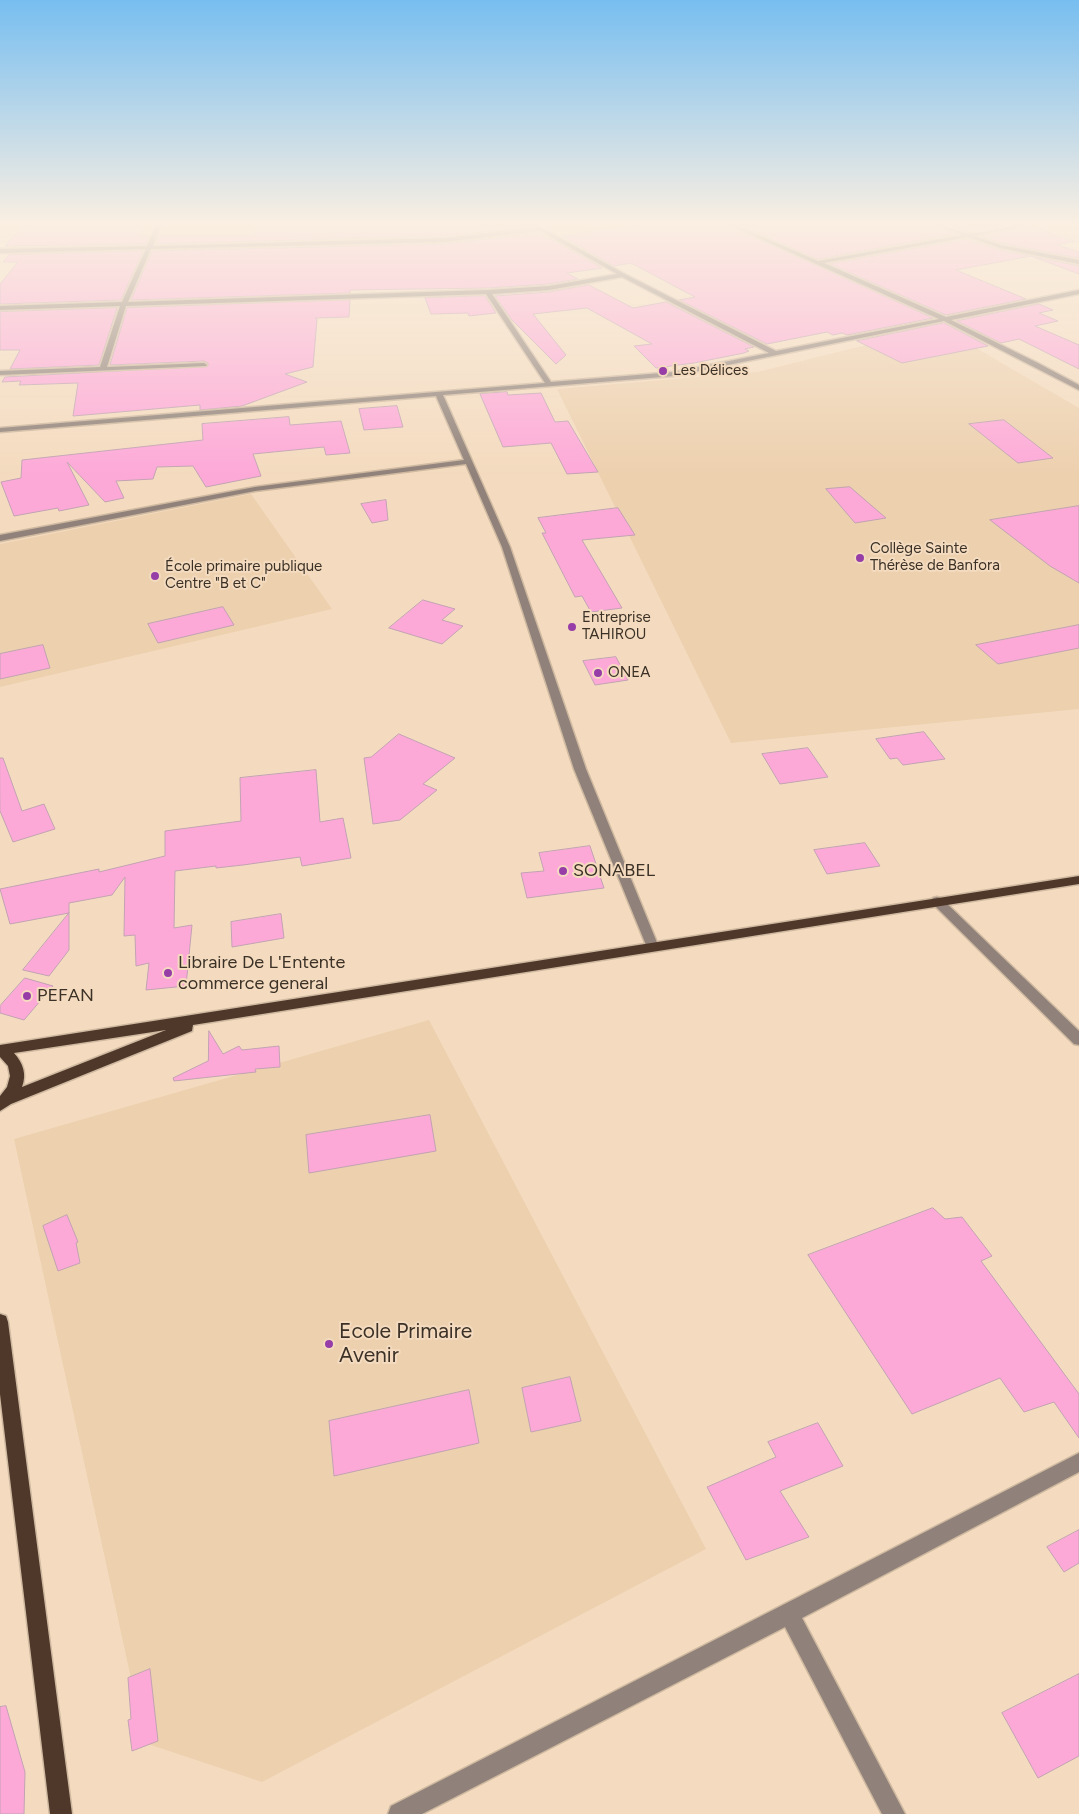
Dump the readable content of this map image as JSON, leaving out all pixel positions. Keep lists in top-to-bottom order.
{
  "places": [
    "Les Délices",
    "Collège Sainte Thérèse de Banfora",
    "École primaire publique Centre \"B et C\"",
    "Entreprise TAHIROU",
    "ONEA",
    "SONABEL",
    "Libraire De L'Entente commerce general",
    "PEFAN",
    "Ecole Primaire Avenir"
  ]
}
